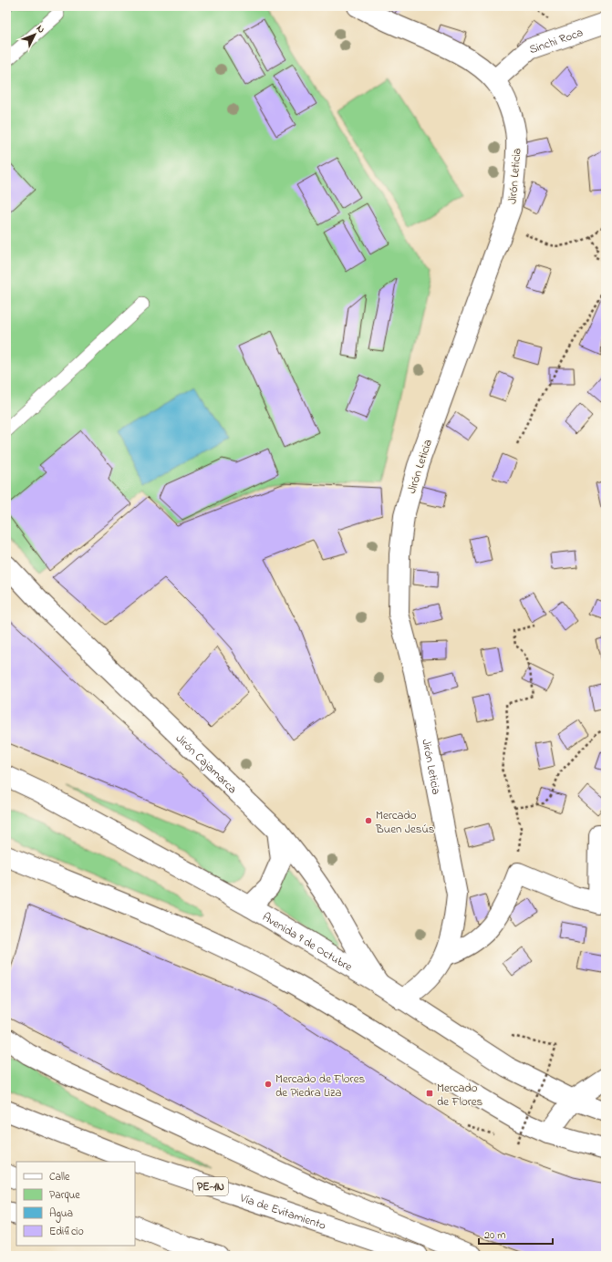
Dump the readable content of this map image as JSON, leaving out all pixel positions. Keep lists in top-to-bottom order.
{
  "streets": {
    "main road": [
      "Sinchi Roca",
      "Jirón Leticia",
      "Jirón Cajamarca",
      "Avenida 9 de Octubre",
      "PE-1N",
      "Vía de Evitamiento"
    ]
  },
  "crossings": [
    ["Sinchi Roca", "Jirón Leticia"],
    ["Jirón Leticia", "Avenida 9 de Octubre"],
    ["Jirón Cajamarca", "Avenida 9 de Octubre"]
  ],
  "places": {
    "other": ["Mercado Buen Jesús", "Mercado de Flores de Piedra Liza"],
    "transit": ["Mercado de Flores"]
  },
  "legend": [
    "Calle",
    "Parque",
    "Agua",
    "Edificio"
  ],
  "scale_bar": "20 m",
  "north": "top right"
}
